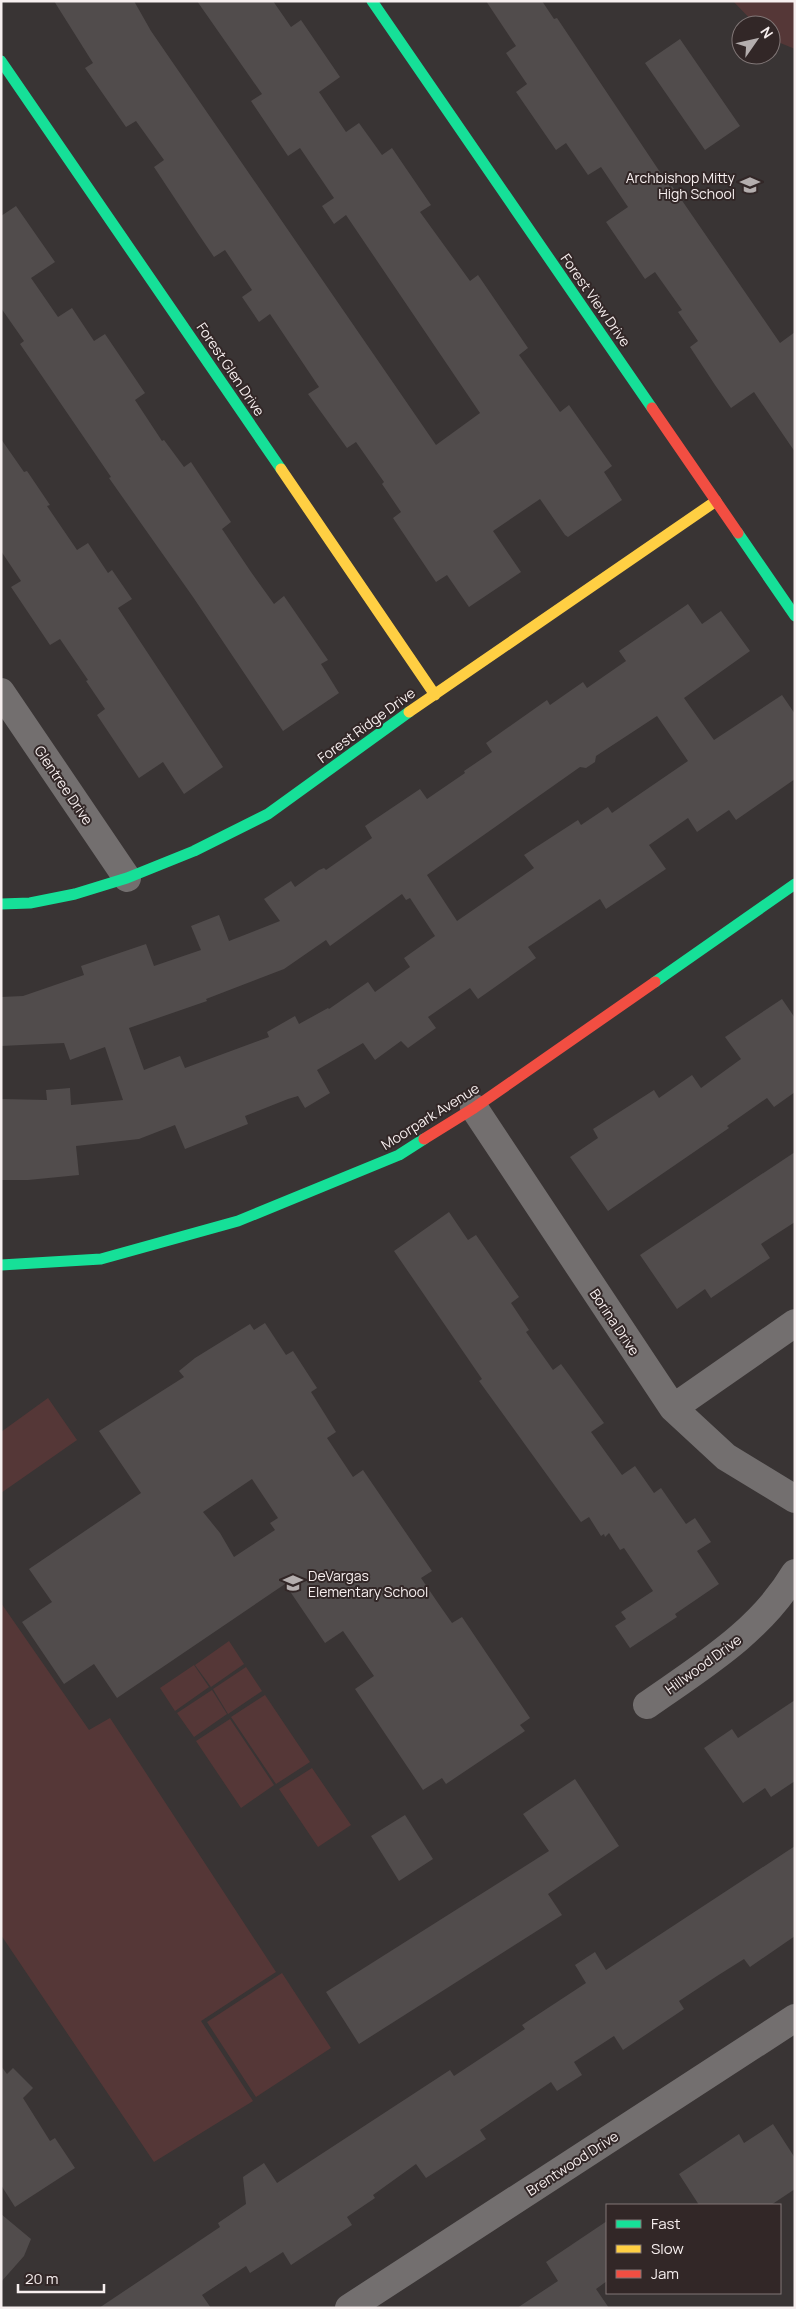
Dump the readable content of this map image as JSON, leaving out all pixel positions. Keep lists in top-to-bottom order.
{
  "streets": {
    "street": [
      "Forest View Drive",
      "Forest Glen Drive",
      "Forest Ridge Drive",
      "Glentree Drive",
      "Moorpark Avenue",
      "Borina Drive",
      "Hillwood Drive",
      "Brentwood Drive"
    ]
  },
  "crossings": [
    ["Forest View Drive", "Forest Ridge Drive"],
    ["Forest Glen Drive", "Forest Ridge Drive"],
    ["Forest Ridge Drive", "Glentree Drive"],
    ["Moorpark Avenue", "Borina Drive"]
  ],
  "places": {
    "school or university": ["Archbishop Mitty High School", "DeVargas Elementary School"]
  },
  "legend": ["Fast", "Slow", "Jam"],
  "scale_bar": "20 m",
  "north": "top right"
}
